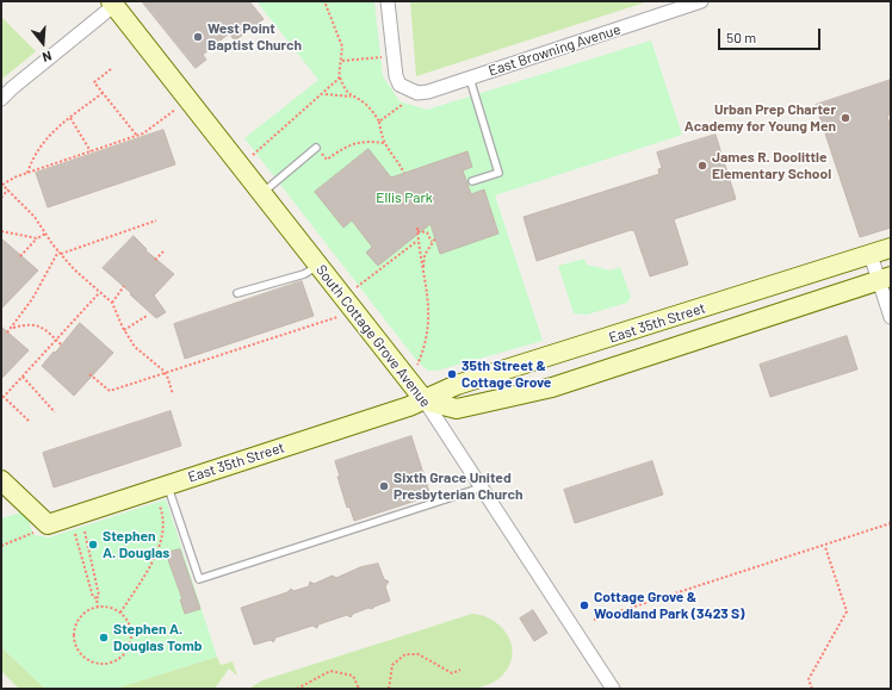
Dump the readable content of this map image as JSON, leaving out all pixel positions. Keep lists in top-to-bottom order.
{
  "streets": {
    "main road": ["East 35th Street", "South Cottage Grove Avenue"],
    "street": ["East Browning Avenue"]
  },
  "crossings": [
    ["East 35th Street", "South Cottage Grove Avenue"]
  ],
  "parks": ["Ellis Park"],
  "places": [
    "West Point Baptist Church",
    "Urban Prep Charter Academy for Young Men",
    "James R. Doolittle Elementary School",
    "35th Street & Cottage Grove",
    "Sixth Grace United Presbyterian Church",
    "Stephen A. Douglas",
    "Cottage Grove & Woodland Park (3423 S)",
    "Stephen A. Douglas Tomb"
  ],
  "scale_bar": "50 m",
  "north": "bottom"
}
